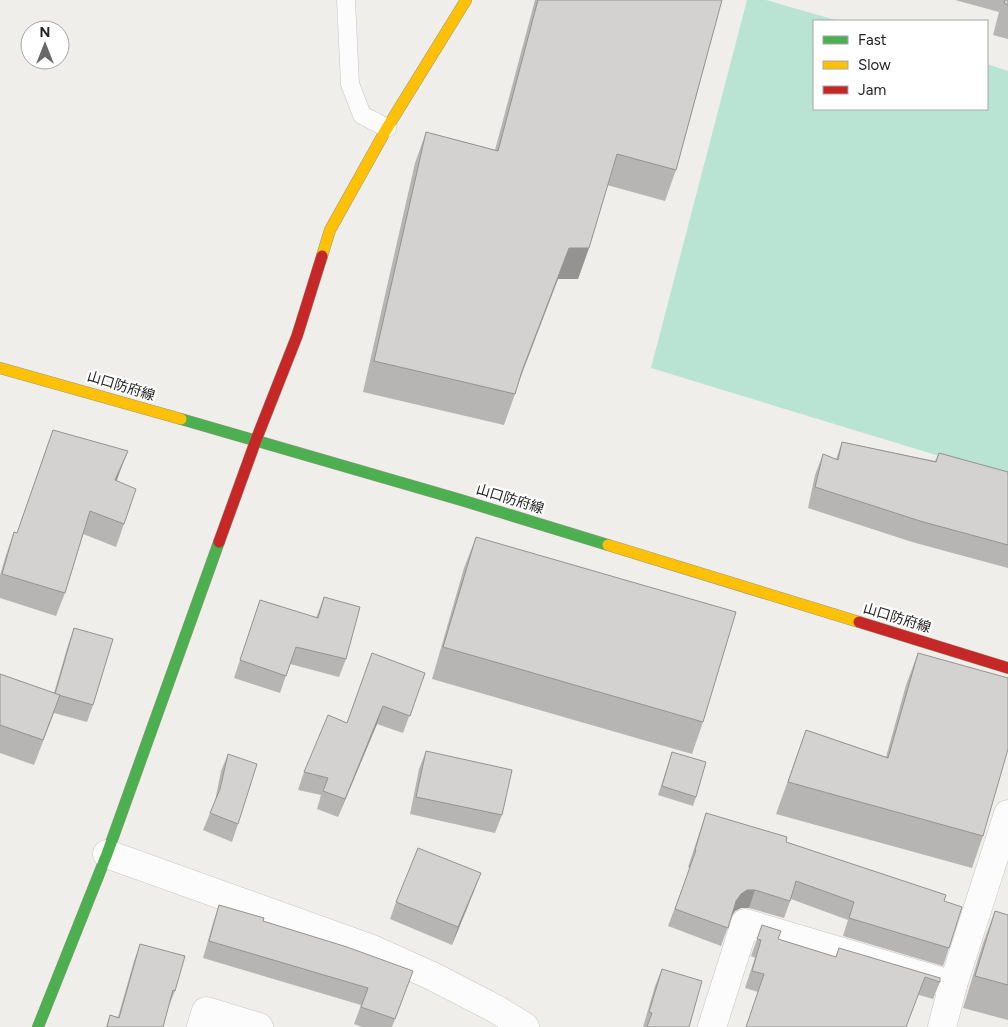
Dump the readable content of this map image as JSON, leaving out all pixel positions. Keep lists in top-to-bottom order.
{
  "streets": {
    "street": ["山口防府線"]
  },
  "legend": ["Fast", "Slow", "Jam"],
  "north": "top"
}
